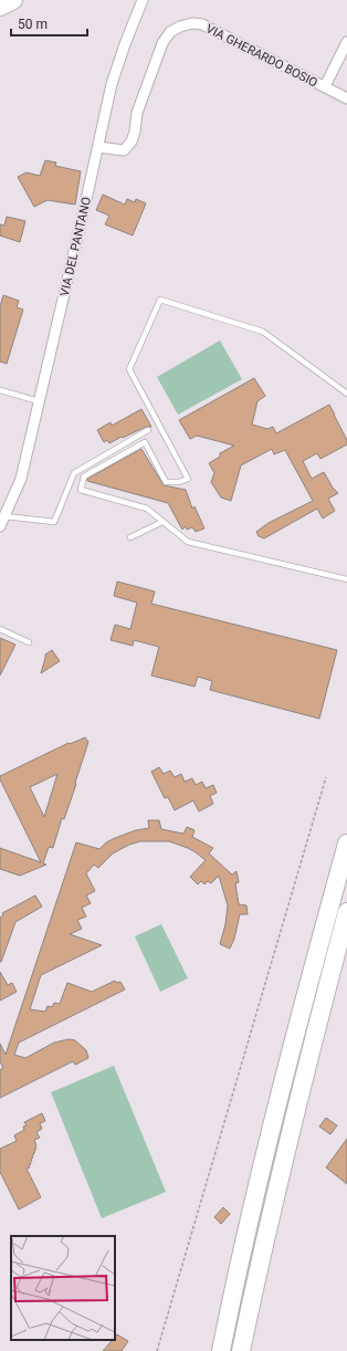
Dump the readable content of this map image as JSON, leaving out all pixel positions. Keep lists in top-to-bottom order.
{
  "streets": {
    "street": ["VIA GHERARDO BOSIO", "VIA DEL PANTANO"]
  },
  "crossings": [
    ["VIA GHERARDO BOSIO", "VIA DEL PANTANO"]
  ],
  "scale_bar": "50 m"
}
